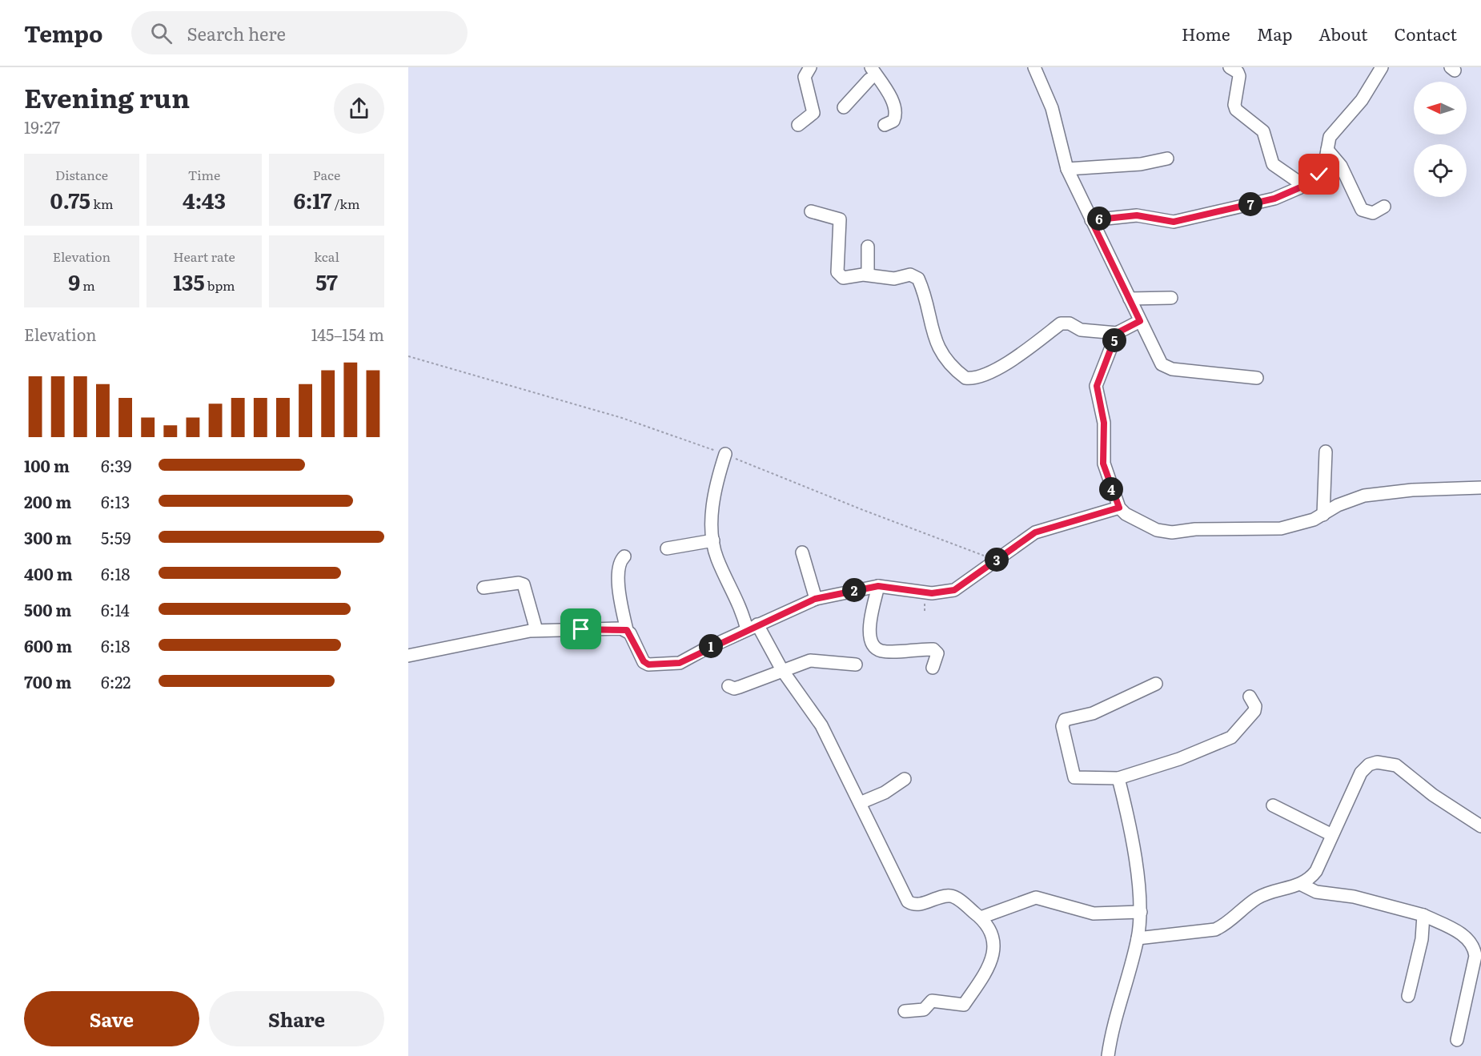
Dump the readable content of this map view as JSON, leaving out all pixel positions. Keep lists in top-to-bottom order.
{
  "north": "left",
  "page": {
    "header": "Tempo",
    "search": "Search here",
    "nav": [
      "Home",
      "Map",
      "About",
      "Contact"
    ],
    "heading": ["Evening run", "19:27"],
    "stats": [
      ["Distance", "0.75 km"],
      ["Time", "4:43"],
      ["Pace", "6:17 /km"],
      ["Elevation", "9 m"],
      ["Heart rate", "135 bpm"],
      ["kcal", "57"]
    ],
    "pins": [
      "7",
      "6",
      "5",
      "4",
      "3",
      "2",
      "1"
    ],
    "chart": ["Elevation", "145–154 m"],
    "list": [
      {
        "name": "100 m",
        "note": "6:39"
      },
      {
        "name": "200 m",
        "note": "6:13"
      },
      {
        "name": "300 m",
        "note": "5:59"
      },
      {
        "name": "400 m",
        "note": "6:18"
      },
      {
        "name": "500 m",
        "note": "6:14"
      },
      {
        "name": "600 m",
        "note": "6:18"
      },
      {
        "name": "700 m",
        "note": "6:22"
      }
    ],
    "buttons": ["Save", "Share"]
  }
}
